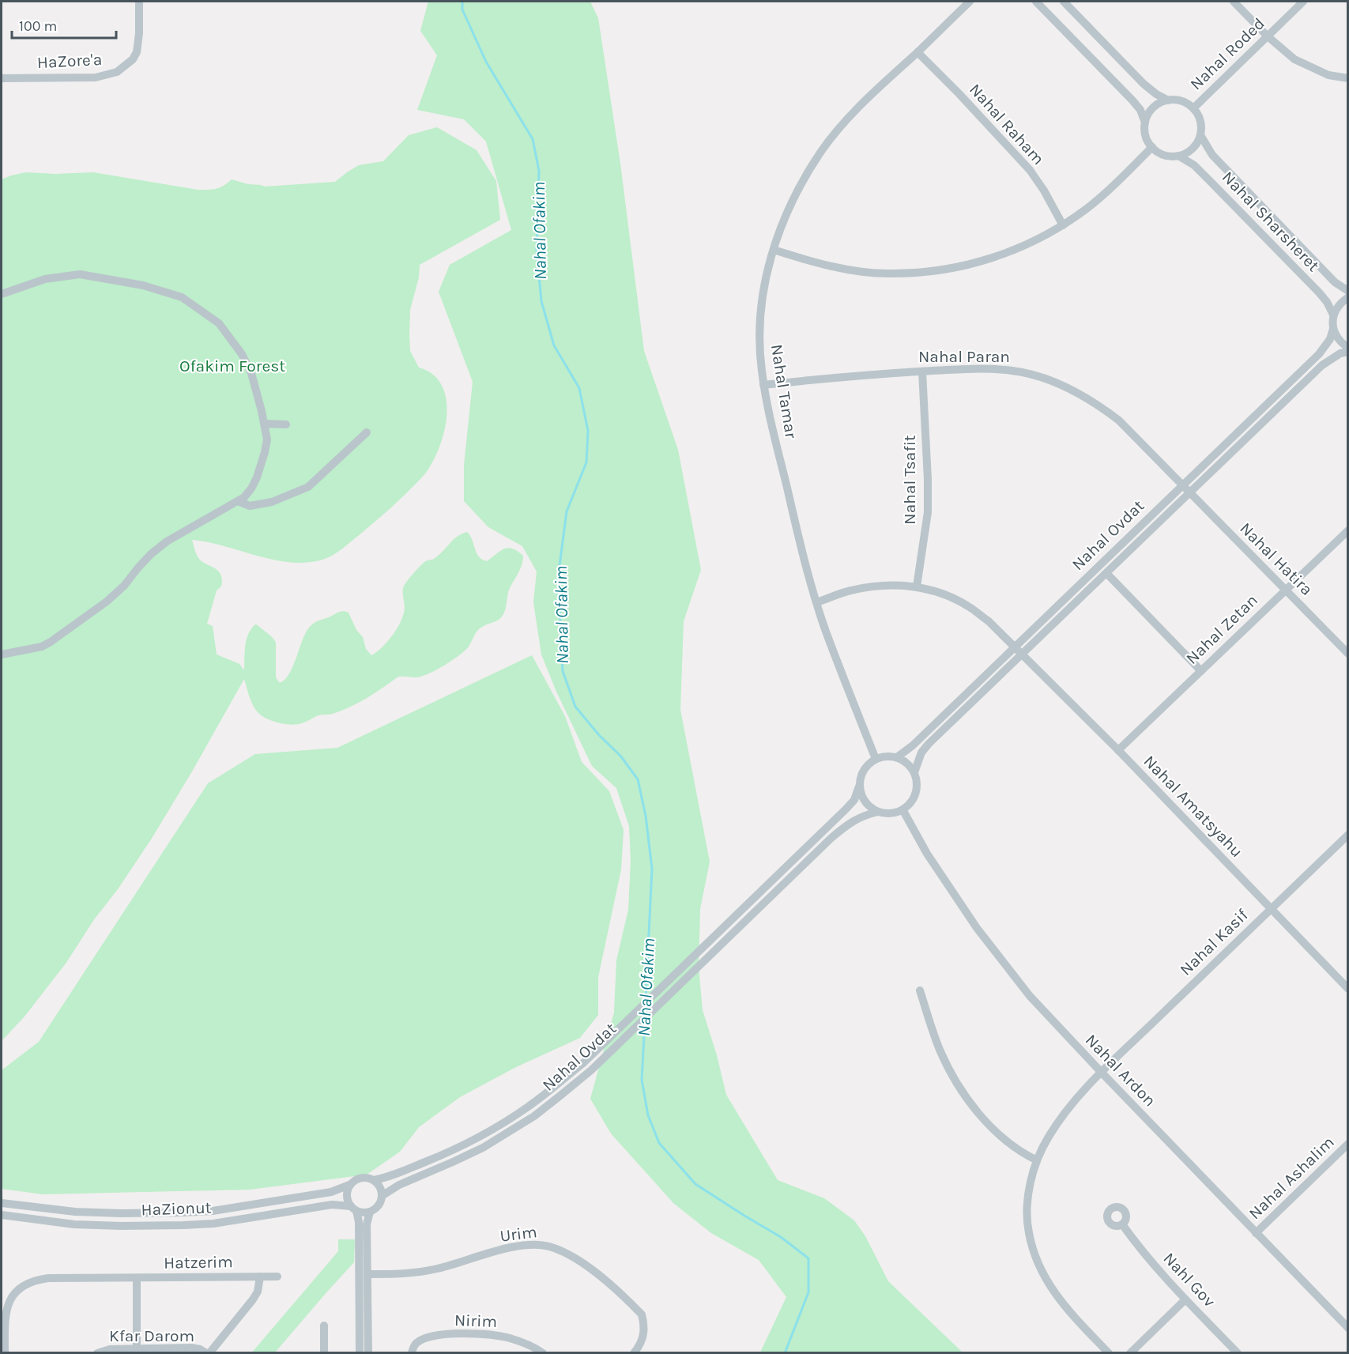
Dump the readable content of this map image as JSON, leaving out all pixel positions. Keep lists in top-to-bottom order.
{
  "streets": {
    "street": [
      "Nahal Roded",
      "HaZore'a",
      "Nahal Raham",
      "Nahal Sharsheret",
      "Nahal Paran",
      "Nahal Tamar",
      "Nahal Tsafit",
      "Nahal Ovdat",
      "Nahal Hatira",
      "Nahal Zetan",
      "Nahal Amatsyahu",
      "Nahal Kasif",
      "Nahal Ardon",
      "Nahal Ashalim",
      "HaZionut",
      "Urim",
      "Hatzerim",
      "Nahl Gov",
      "Nirim",
      "Kfar Darom"
    ]
  },
  "crossings": [
    ["Nahal Roded", "Nahal Sharsheret"],
    ["Nahal Raham", "Nahal Tamar"],
    ["Nahal Paran", "Nahal Tamar"],
    ["Nahal Paran", "Nahal Tsafit"],
    ["Nahal Paran", "Nahal Ovdat"],
    ["Nahal Paran", "Nahal Hatira"],
    ["Nahal Tamar", "Nahal Ovdat"],
    ["Nahal Tamar", "Nahal Amatsyahu"],
    ["Nahal Tamar", "Nahal Ardon"],
    ["Nahal Tsafit", "Nahal Amatsyahu"],
    ["Nahal Ovdat", "Nahal Hatira"],
    ["Nahal Ovdat", "Nahal Amatsyahu"],
    ["Nahal Ovdat", "Nahal Ardon"],
    ["Nahal Ovdat", "HaZionut"],
    ["Nahal Hatira", "Nahal Zetan"],
    ["Nahal Zetan", "Nahal Amatsyahu"],
    ["Nahal Amatsyahu", "Nahal Kasif"],
    ["Nahal Kasif", "Nahal Ardon"],
    ["Nahal Ardon", "Nahal Ashalim"]
  ],
  "water": ["Nahal Ofakim"],
  "parks": ["Ofakim Forest"],
  "scale_bar": "100 m"
}
